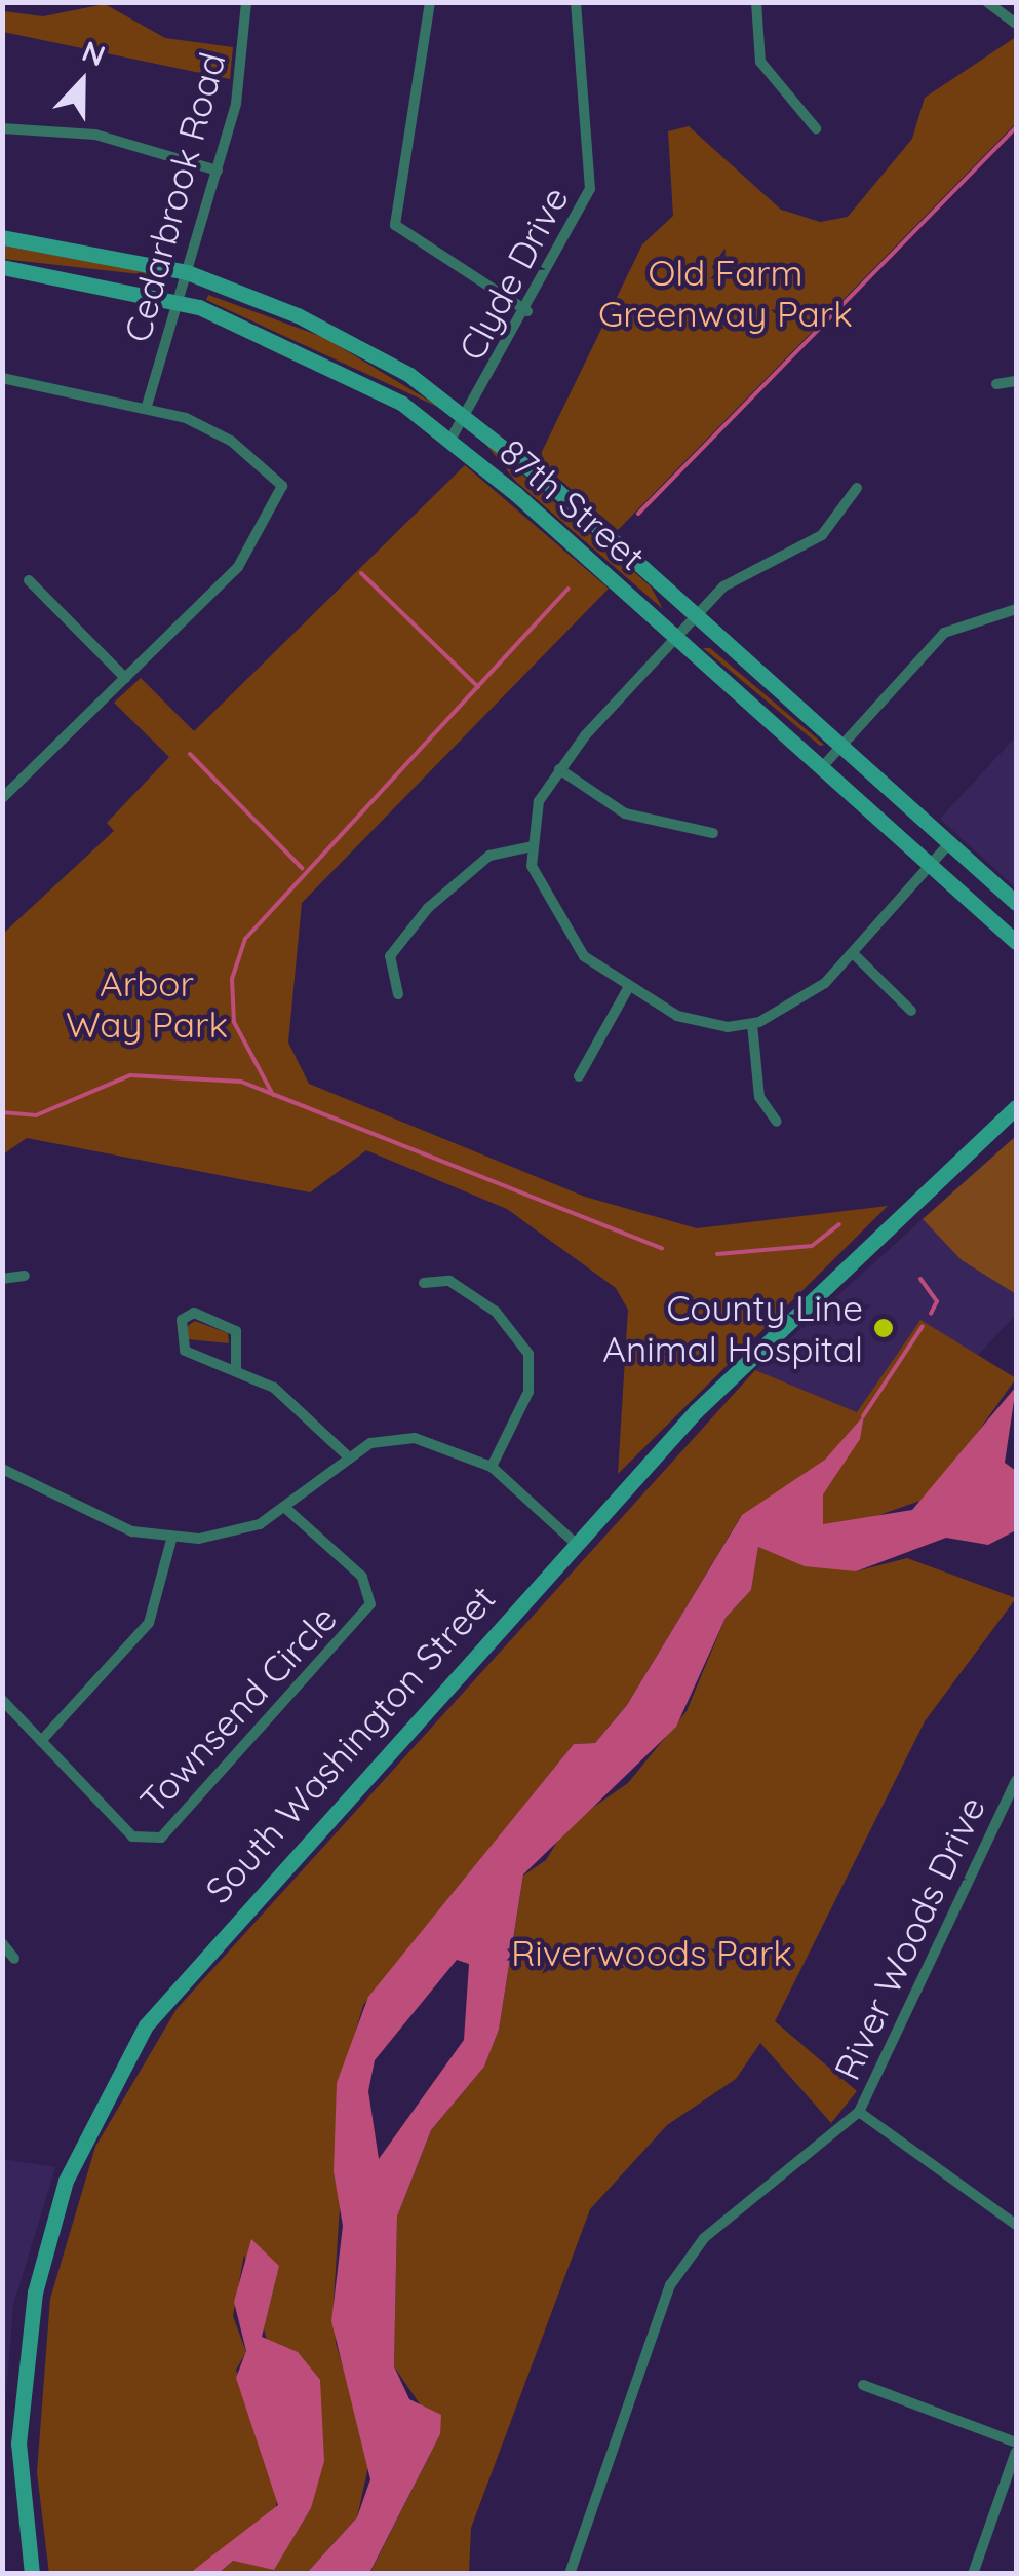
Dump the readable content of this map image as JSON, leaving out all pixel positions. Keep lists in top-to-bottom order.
{
  "streets": {
    "street": [
      "Cedarbrook Road",
      "Clyde Drive",
      "87th Street",
      "Townsend Circle",
      "South Washington Street",
      "River Woods Drive"
    ]
  },
  "crossings": [
    ["Cedarbrook Road", "87th Street"],
    ["Clyde Drive", "87th Street"]
  ],
  "parks": ["Old Farm Greenway Park", "Arbor Way Park", "Riverwoods Park"],
  "places": ["County Line Animal Hospital"],
  "north": "top"
}
